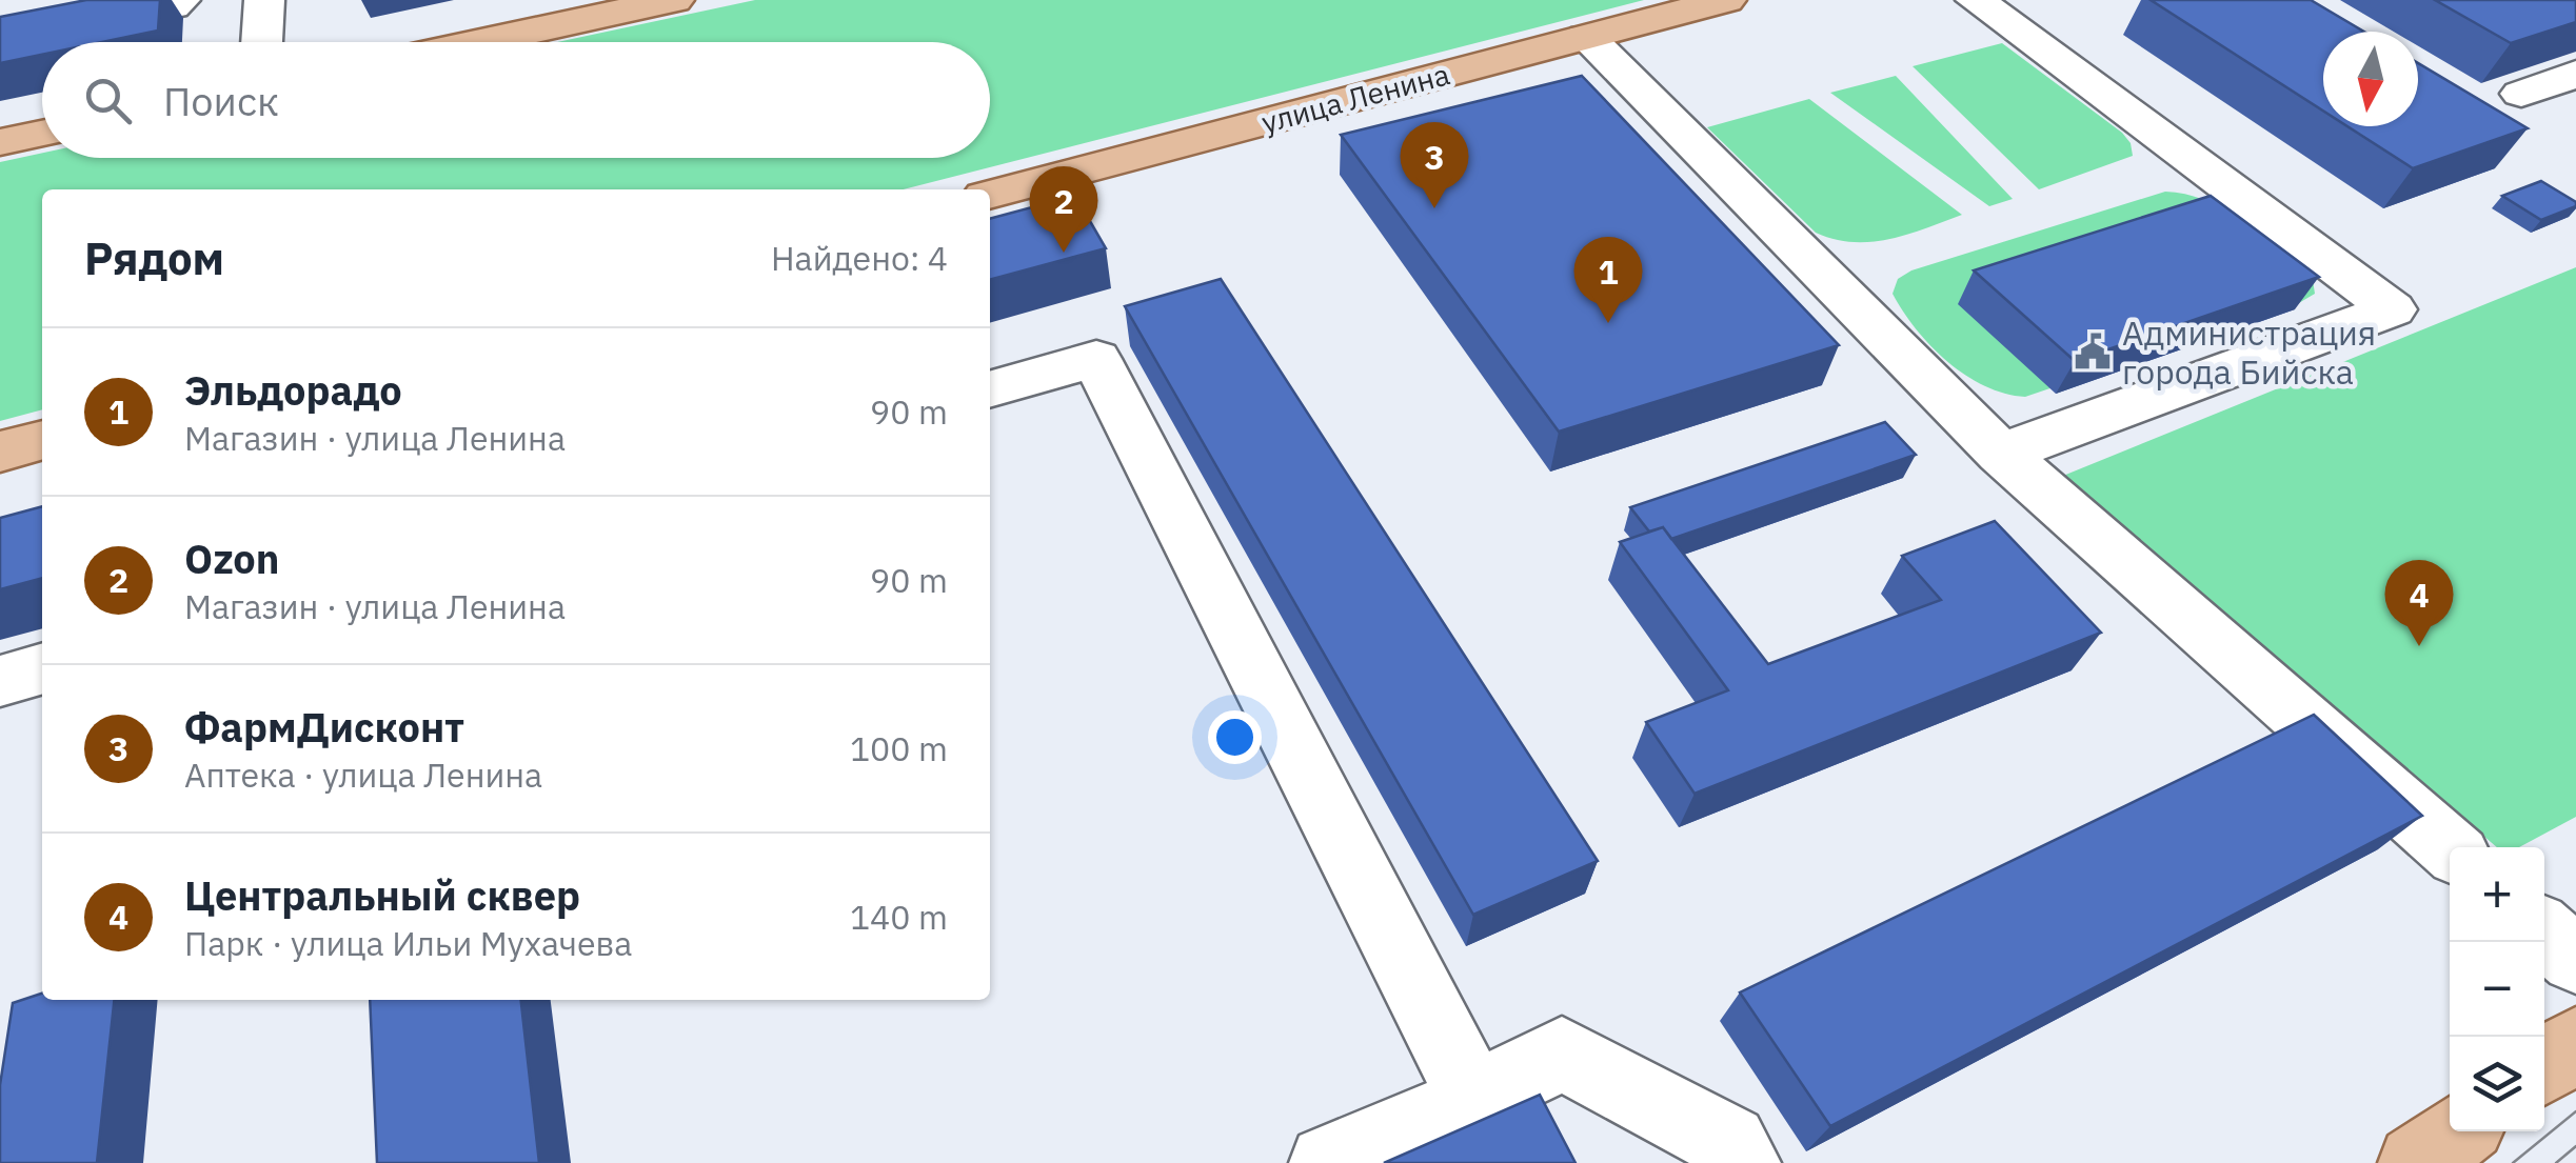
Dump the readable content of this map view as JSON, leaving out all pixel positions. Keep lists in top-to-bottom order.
{
  "streets": {
    "main road": ["улица Ленина"]
  },
  "places": {
    "public building": ["Администрация города Бийска"]
  },
  "north": "bottom",
  "page": {
    "search": "Поиск",
    "pins": [
      "3",
      "2",
      "1",
      "4"
    ],
    "heading": ["Рядом", "Найдено: 4"],
    "list": [
      {
        "mark": "1",
        "name": "Эльдорадо",
        "note": "Магазин · улица Ленина",
        "value": "90 m"
      },
      {
        "mark": "2",
        "name": "Ozon",
        "note": "Магазин · улица Ленина",
        "value": "90 m"
      },
      {
        "mark": "3",
        "name": "ФармДисконт",
        "note": "Аптека · улица Ленина",
        "value": "100 m"
      },
      {
        "mark": "4",
        "name": "Центральный сквер",
        "note": "Парк · улица Ильи Мухачева",
        "value": "140 m"
      }
    ],
    "map_buttons": ["+", "−"]
  }
}
